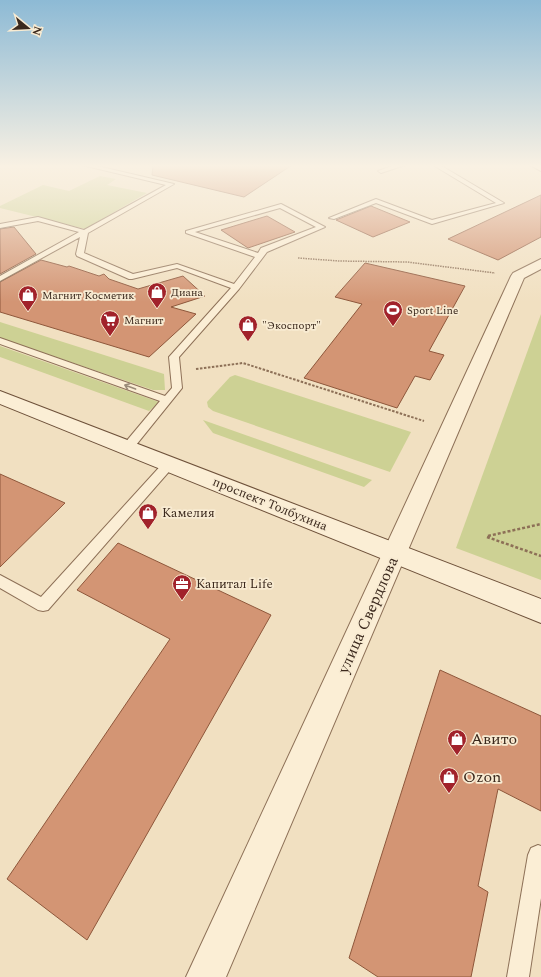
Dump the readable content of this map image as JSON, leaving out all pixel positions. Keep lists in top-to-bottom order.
{
  "streets": {
    "street": ["проспект Толбухина", "улица Свердлова"]
  },
  "crossings": [
    ["проспект Толбухина", "улица Свердлова"]
  ],
  "places": {
    "shop": [
      "Диана",
      "Магнит Косметик",
      "\"Экоспорт\"",
      "Камелия",
      "Авито",
      "Ozon"
    ],
    "sports": ["Sport Line"],
    "supermarket": ["Магнит"],
    "office": ["Капитал Life"]
  },
  "north": "right"
}
